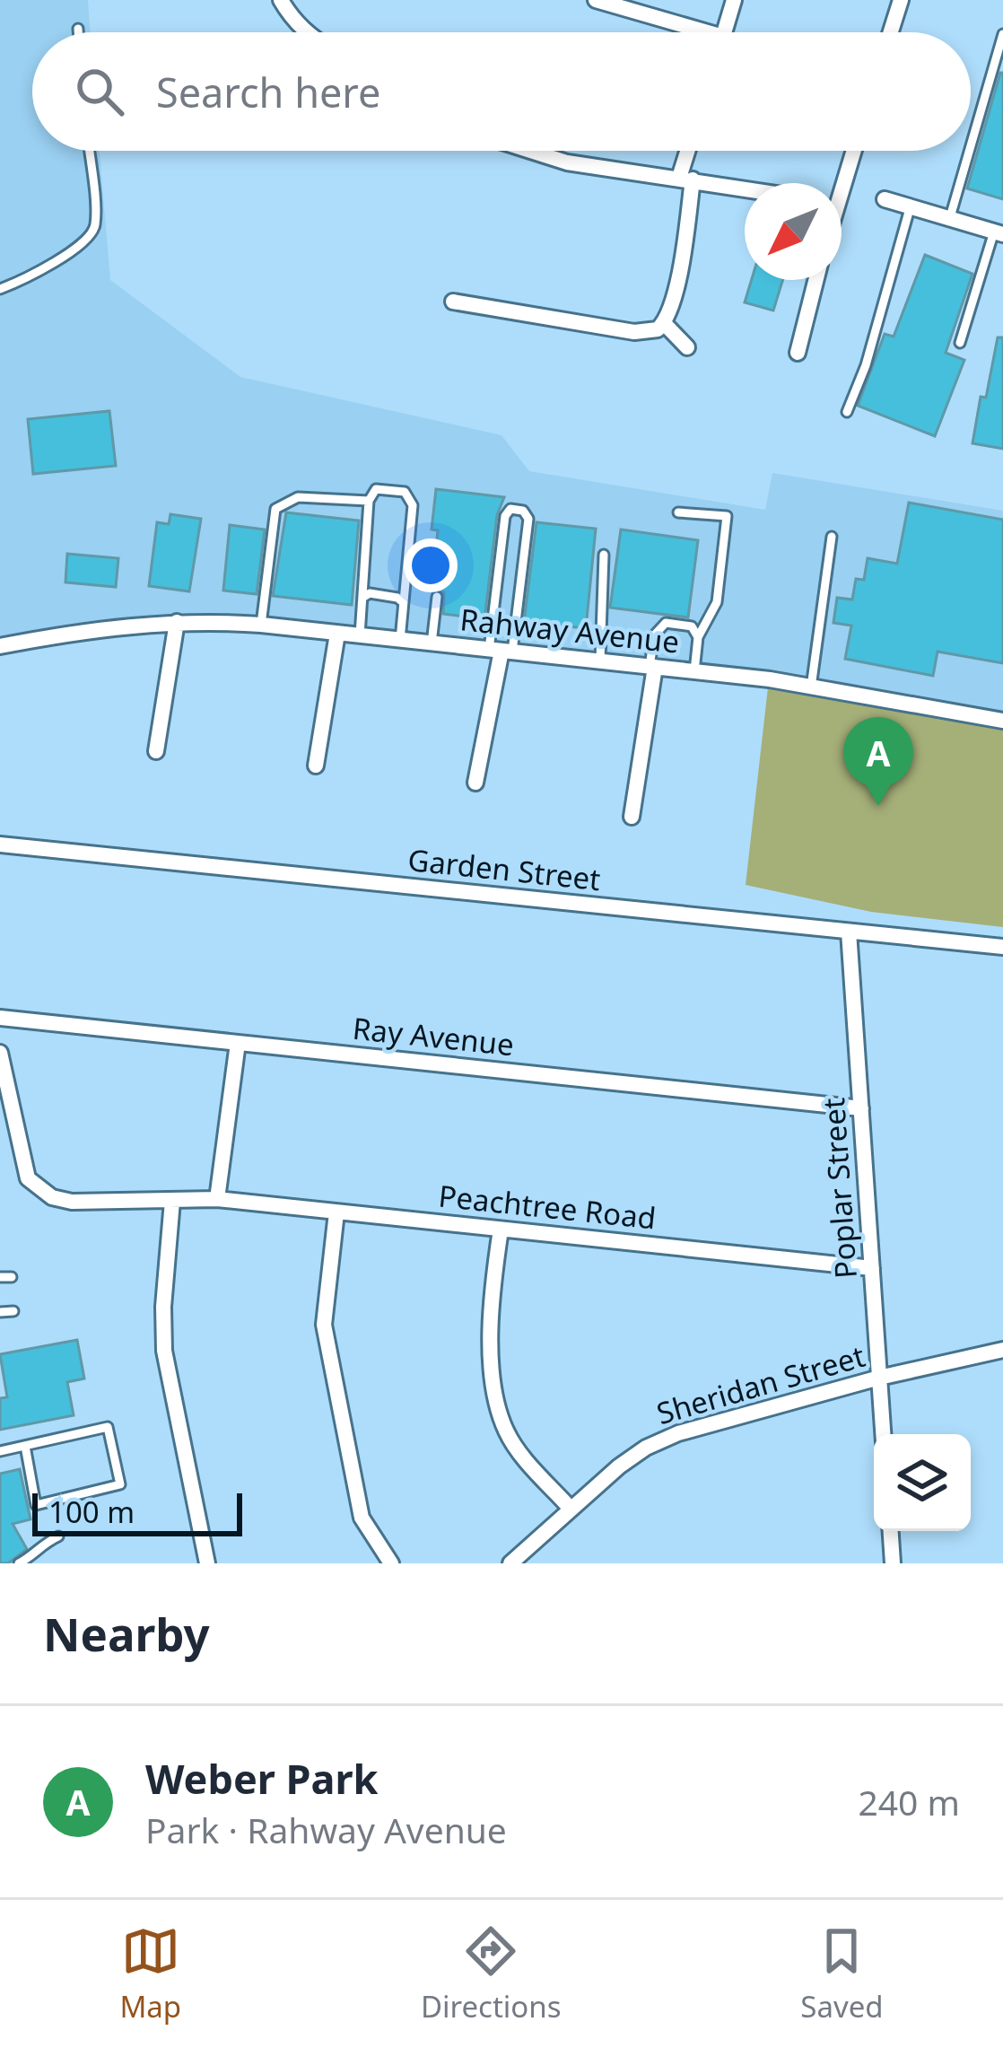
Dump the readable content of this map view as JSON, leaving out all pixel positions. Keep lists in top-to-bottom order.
{
  "streets": {
    "street": [
      "Rahway Avenue",
      "Garden Street",
      "Ray Avenue",
      "Poplar Street",
      "Peachtree Road",
      "Sheridan Street"
    ]
  },
  "crossings": [
    ["Garden Street", "Poplar Street"],
    ["Ray Avenue", "Poplar Street"],
    ["Poplar Street", "Peachtree Road"],
    ["Poplar Street", "Sheridan Street"]
  ],
  "scale_bar": "100 m",
  "north": "bottom left",
  "page": {
    "search": "Search here",
    "pins": "A",
    "scale": "100 m",
    "heading": "Nearby",
    "list": [
      {
        "mark": "A",
        "name": "Weber Park",
        "note": "Park · Rahway Avenue",
        "value": "240 m"
      }
    ],
    "nav": ["Map", "Directions", "Saved"]
  }
}
